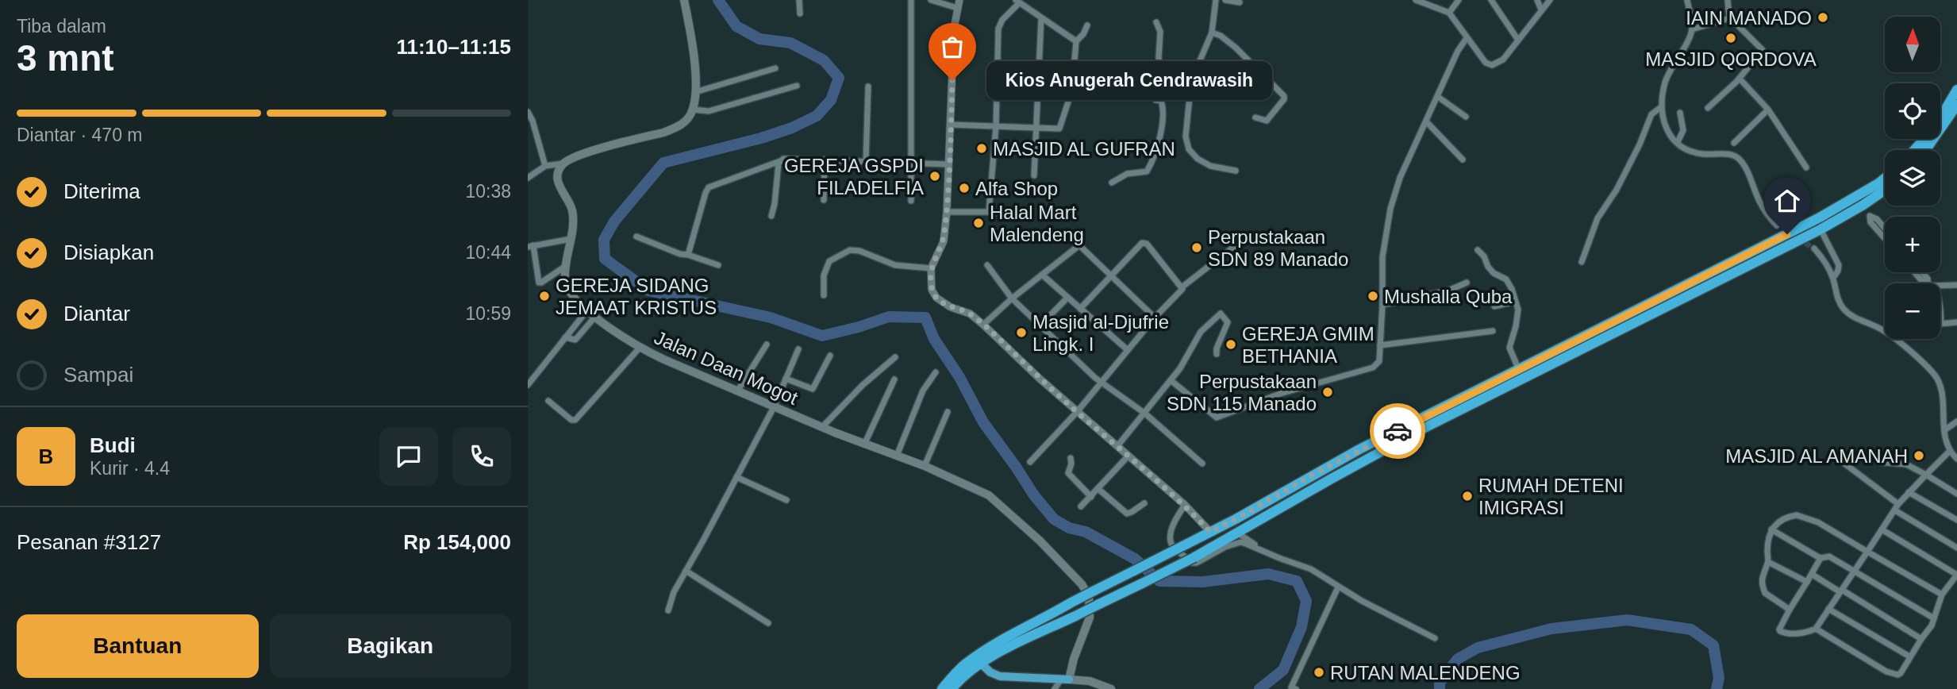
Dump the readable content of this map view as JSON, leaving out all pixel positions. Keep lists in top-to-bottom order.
{
  "streets": {
    "main road": ["Jalan Daan Mogot"]
  },
  "places": [
    "IAIN MANADO",
    "MASJID QORDOVA",
    "Kios Anugerah Cendrawasih",
    "MASJID AL GUFRAN",
    "GEREJA GSPDI FILADELFIA",
    "Alfa Shop",
    "Halal Mart Malendeng",
    "Perpustakaan SDN 89 Manado",
    "GEREJA SIDANG JEMAAT KRISTUS",
    "Mushalla Quba",
    "Masjid al-Djufrie Lingk. I",
    "GEREJA GMIM BETHANIA",
    "Perpustakaan SDN 115 Manado",
    "MASJID AL AMANAH",
    "RUMAH DETENI IMIGRASI",
    "RUTAN MALENDENG"
  ],
  "north": "top",
  "page": {
    "heading": ["3 mnt", "Tiba dalam", "11:10–11:15"],
    "panel": [
      "Budi",
      "Kurir · 4.4",
      "Pesanan #3127",
      "Rp 154,000"
    ],
    "map_buttons": ["+", "−"],
    "bubble": "Kios Anugerah Cendrawasih",
    "bar": "Diantar · 470 m",
    "list": [
      ["Diterima", "10:38"],
      ["Disiapkan", "10:44"],
      ["Diantar", "10:59"],
      "Sampai"
    ],
    "round": "B",
    "buttons": ["Bantuan", "Bagikan"]
  }
}
